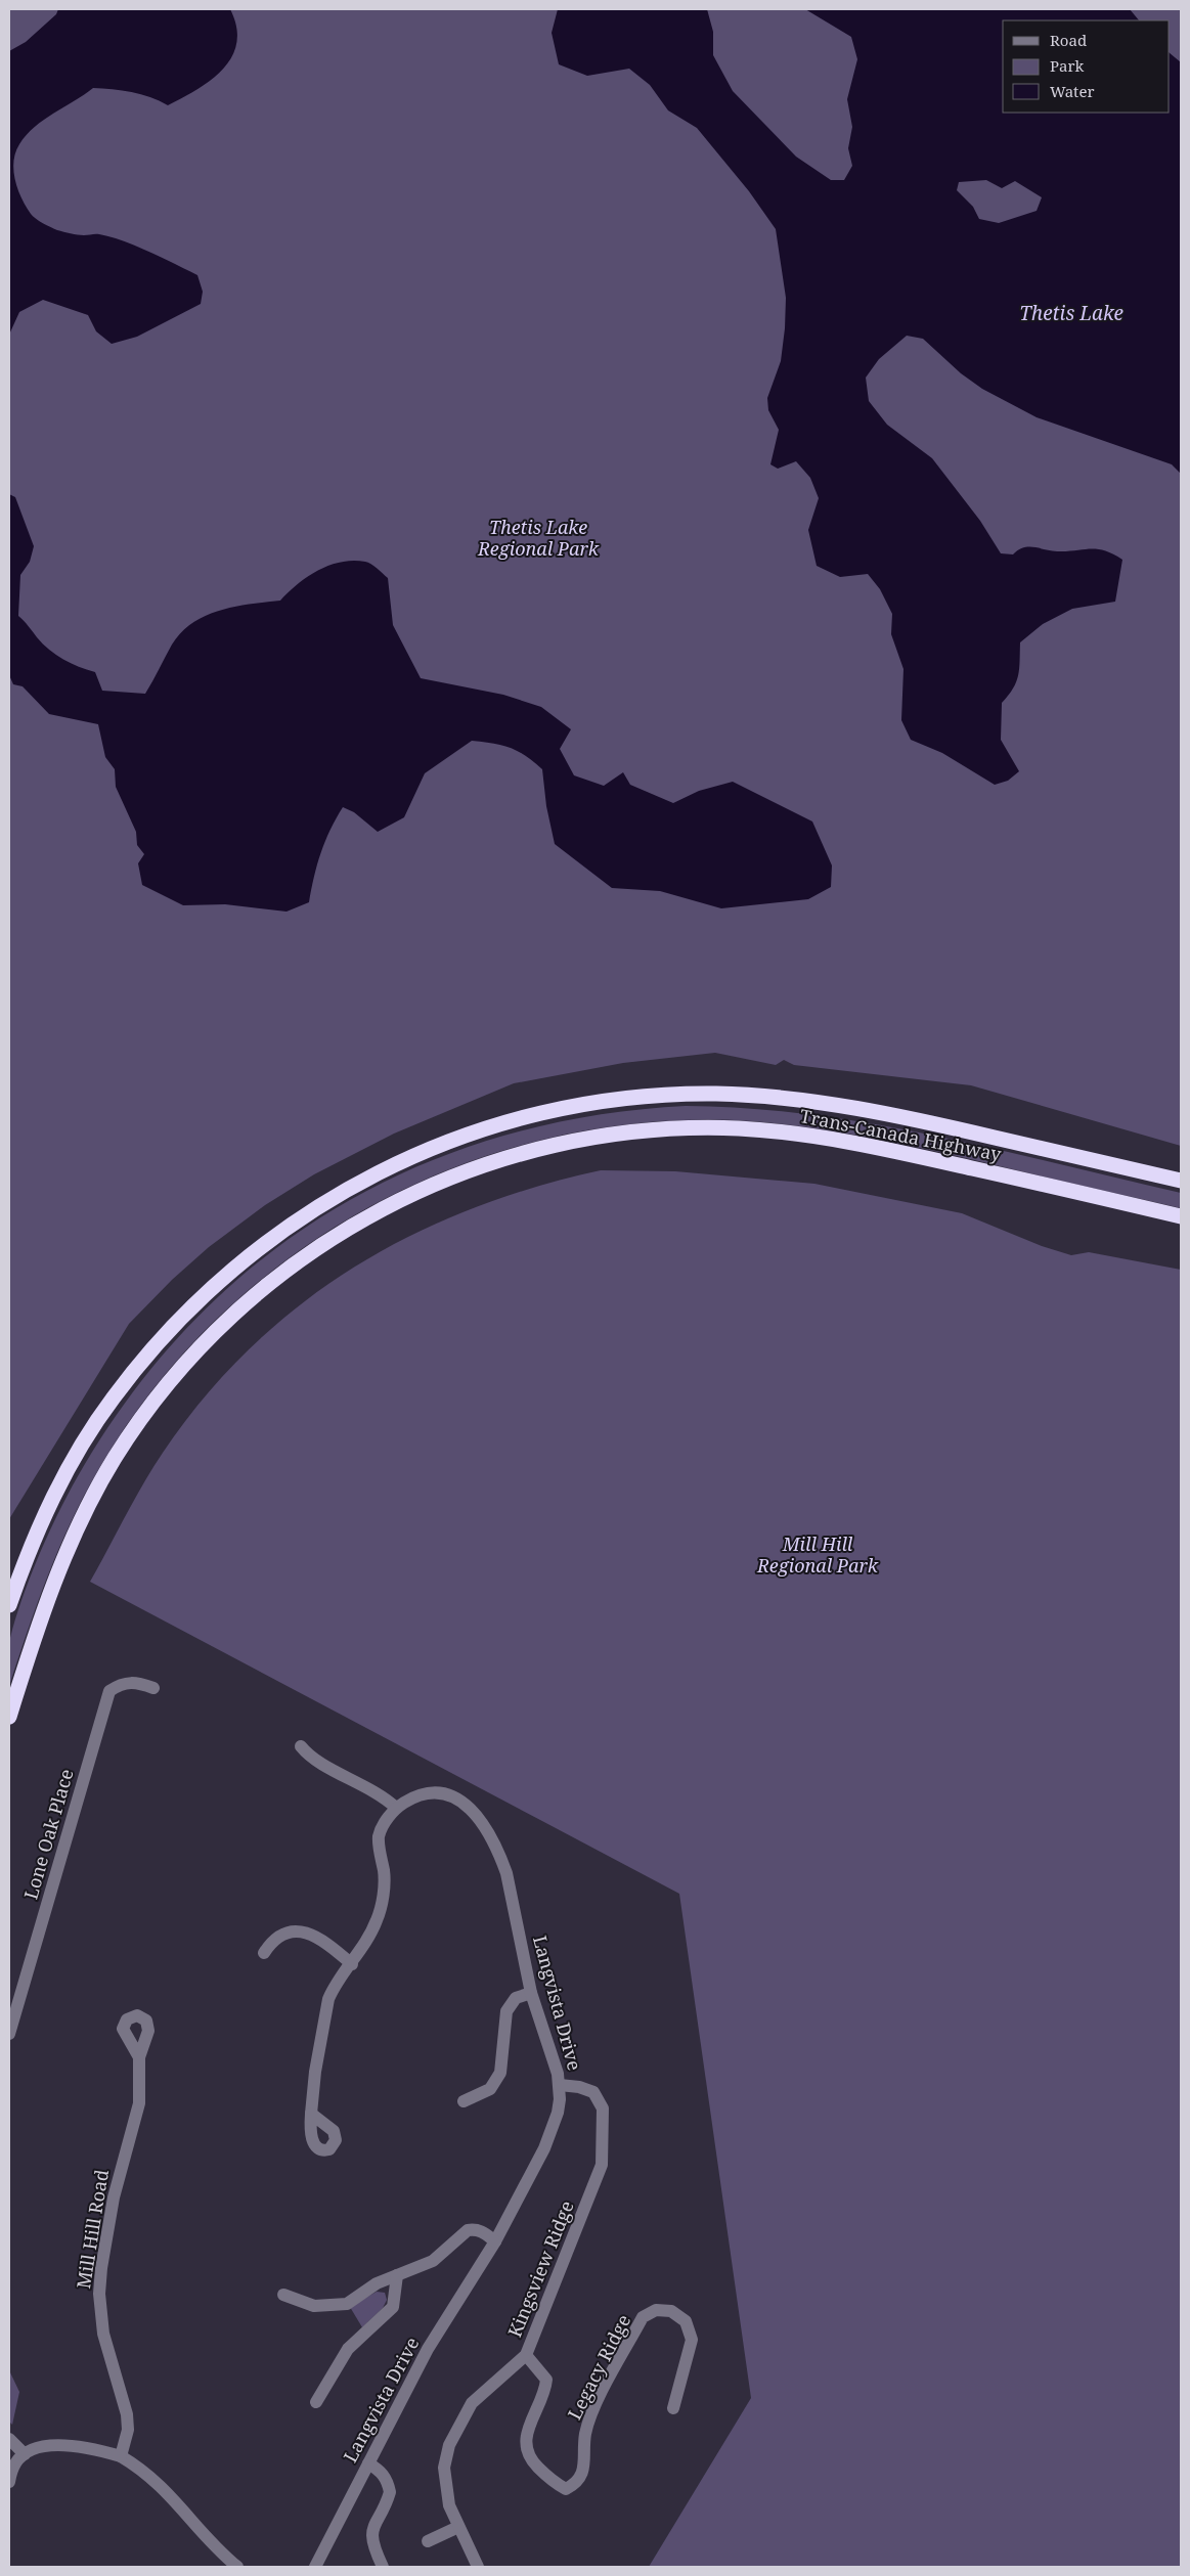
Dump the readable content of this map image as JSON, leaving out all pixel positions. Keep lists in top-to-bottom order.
{
  "streets": {
    "highway": ["Trans-Canada Highway"],
    "street": [
      "Lone Oak Place",
      "Langvista Drive",
      "Mill Hill Road",
      "Kingsview Ridge",
      "Legacy Ridge"
    ]
  },
  "crossings": [
    ["Langvista Drive", "Kingsview Ridge"],
    ["Kingsview Ridge", "Legacy Ridge"]
  ],
  "water": ["Thetis Lake"],
  "parks": ["Thetis Lake Regional Park", "Mill Hill Regional Park"],
  "legend": ["Road", "Park", "Water"]
}
